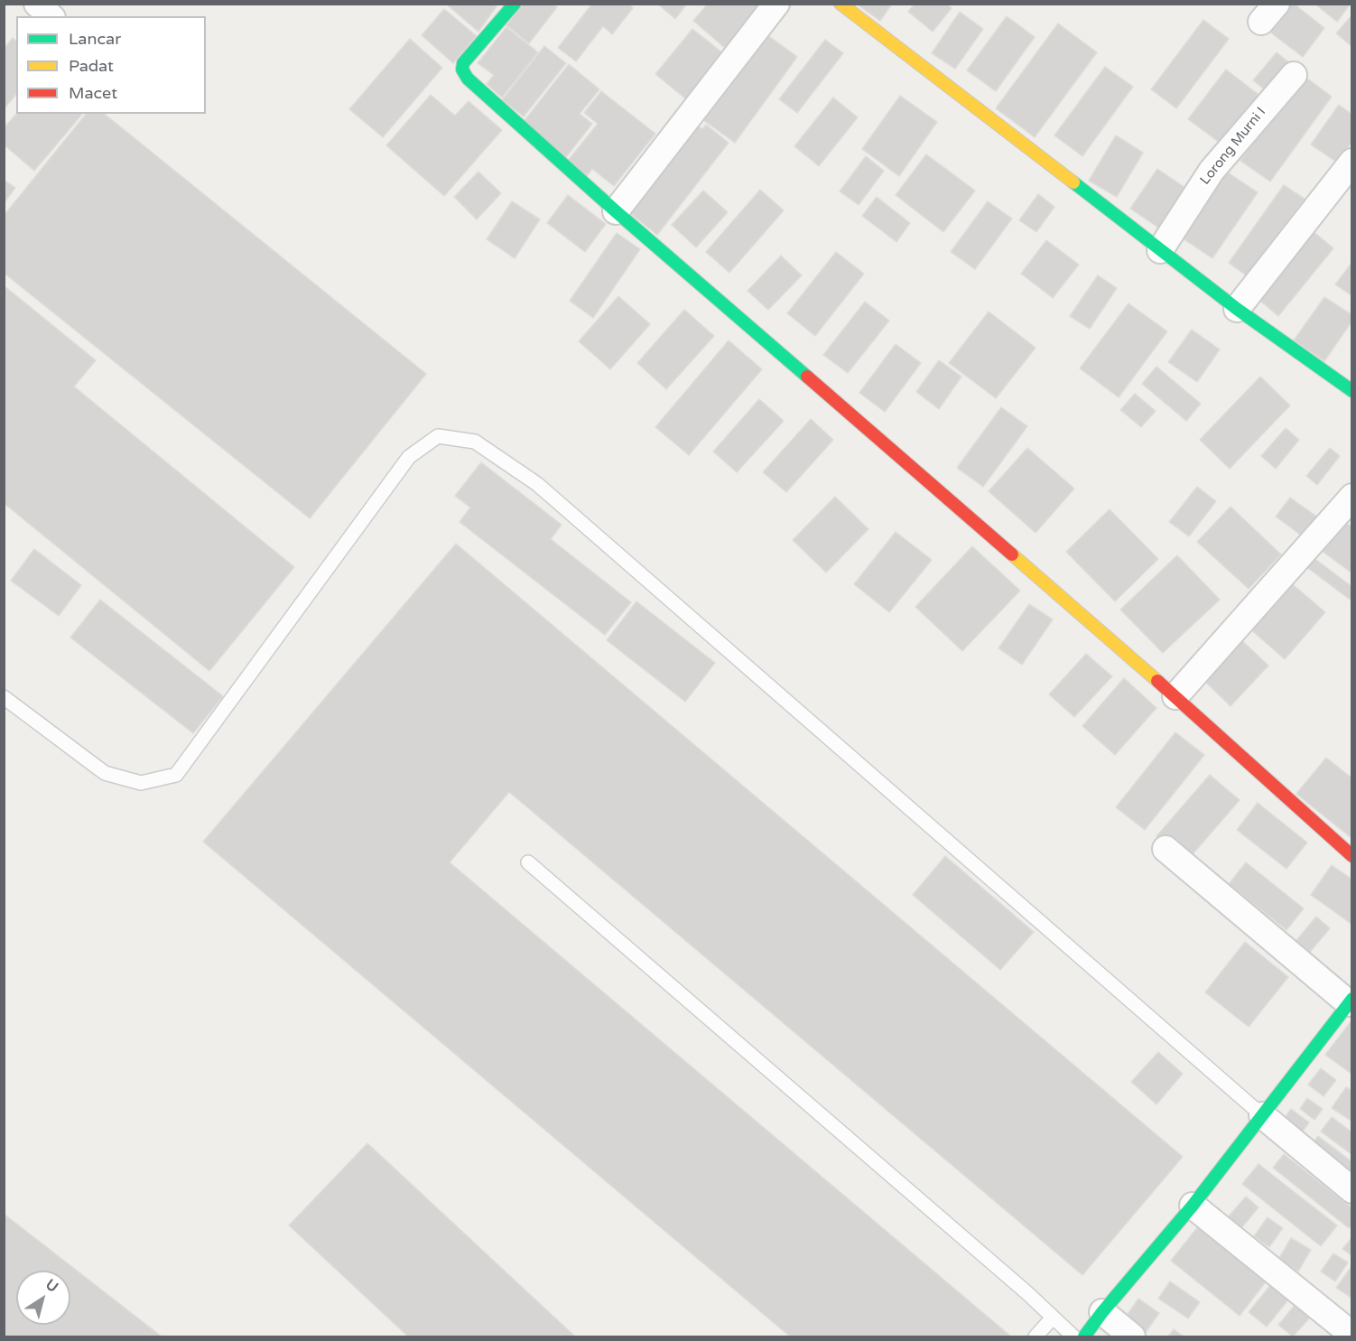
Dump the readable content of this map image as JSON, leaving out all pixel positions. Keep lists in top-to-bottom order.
{
  "streets": {
    "street": ["Lorong Murni I"]
  },
  "legend": ["Lancar", "Padat", "Macet"],
  "north": "top right"
}
